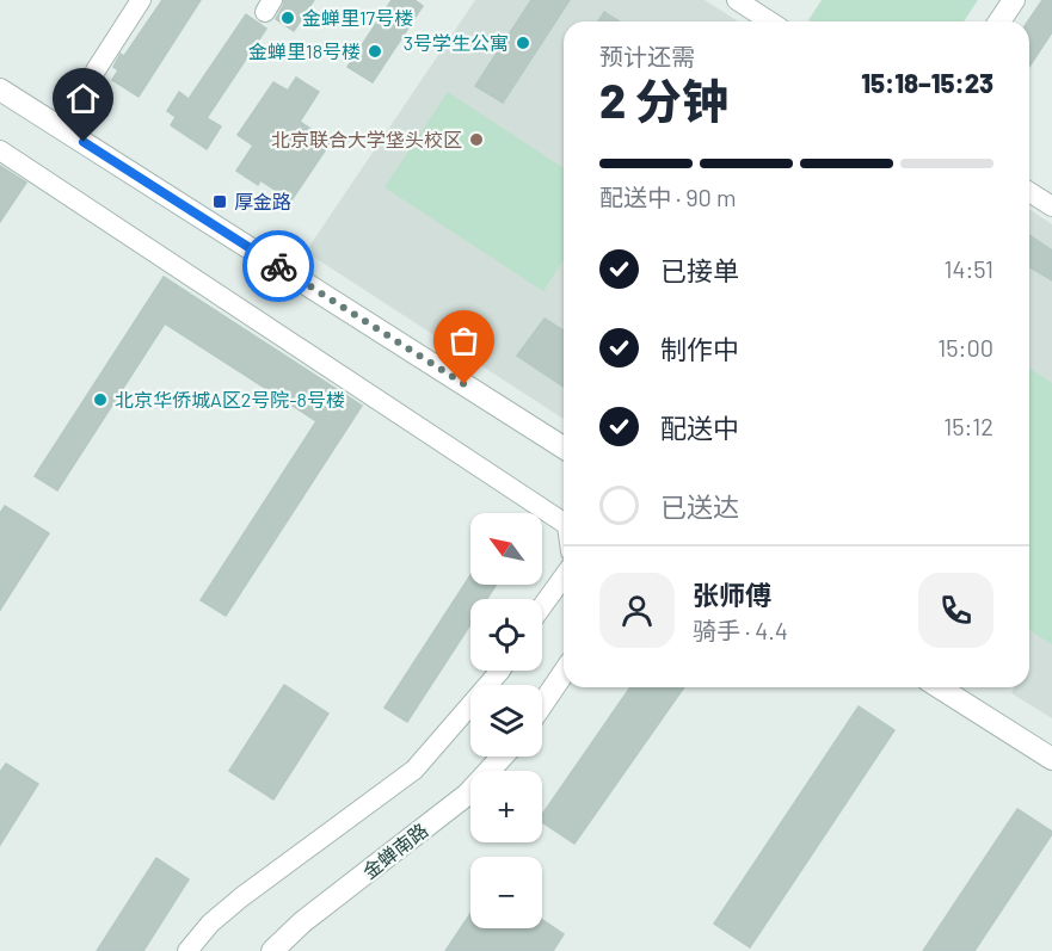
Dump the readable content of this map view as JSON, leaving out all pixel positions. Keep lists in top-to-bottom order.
{
  "streets": {
    "street": ["金蝉南路"]
  },
  "places": {
    "other": [
      "金蝉里17号楼",
      "3号学生公寓",
      "金蝉里18号楼",
      "北京联合大学垡头校区",
      "北京华侨城A区2号院-8号楼"
    ],
    "transit": ["厚金路"]
  },
  "north": "top left",
  "page": {
    "heading": ["2 分钟", "预计还需", "15:18–15:23"],
    "panel": ["张师傅", "骑手 · 4.4"],
    "bar": "配送中 · 90 m",
    "list": [
      ["已接单", "14:51"],
      ["制作中", "15:00"],
      ["配送中", "15:12"],
      "已送达"
    ],
    "map_buttons": ["+", "−"]
  }
}
